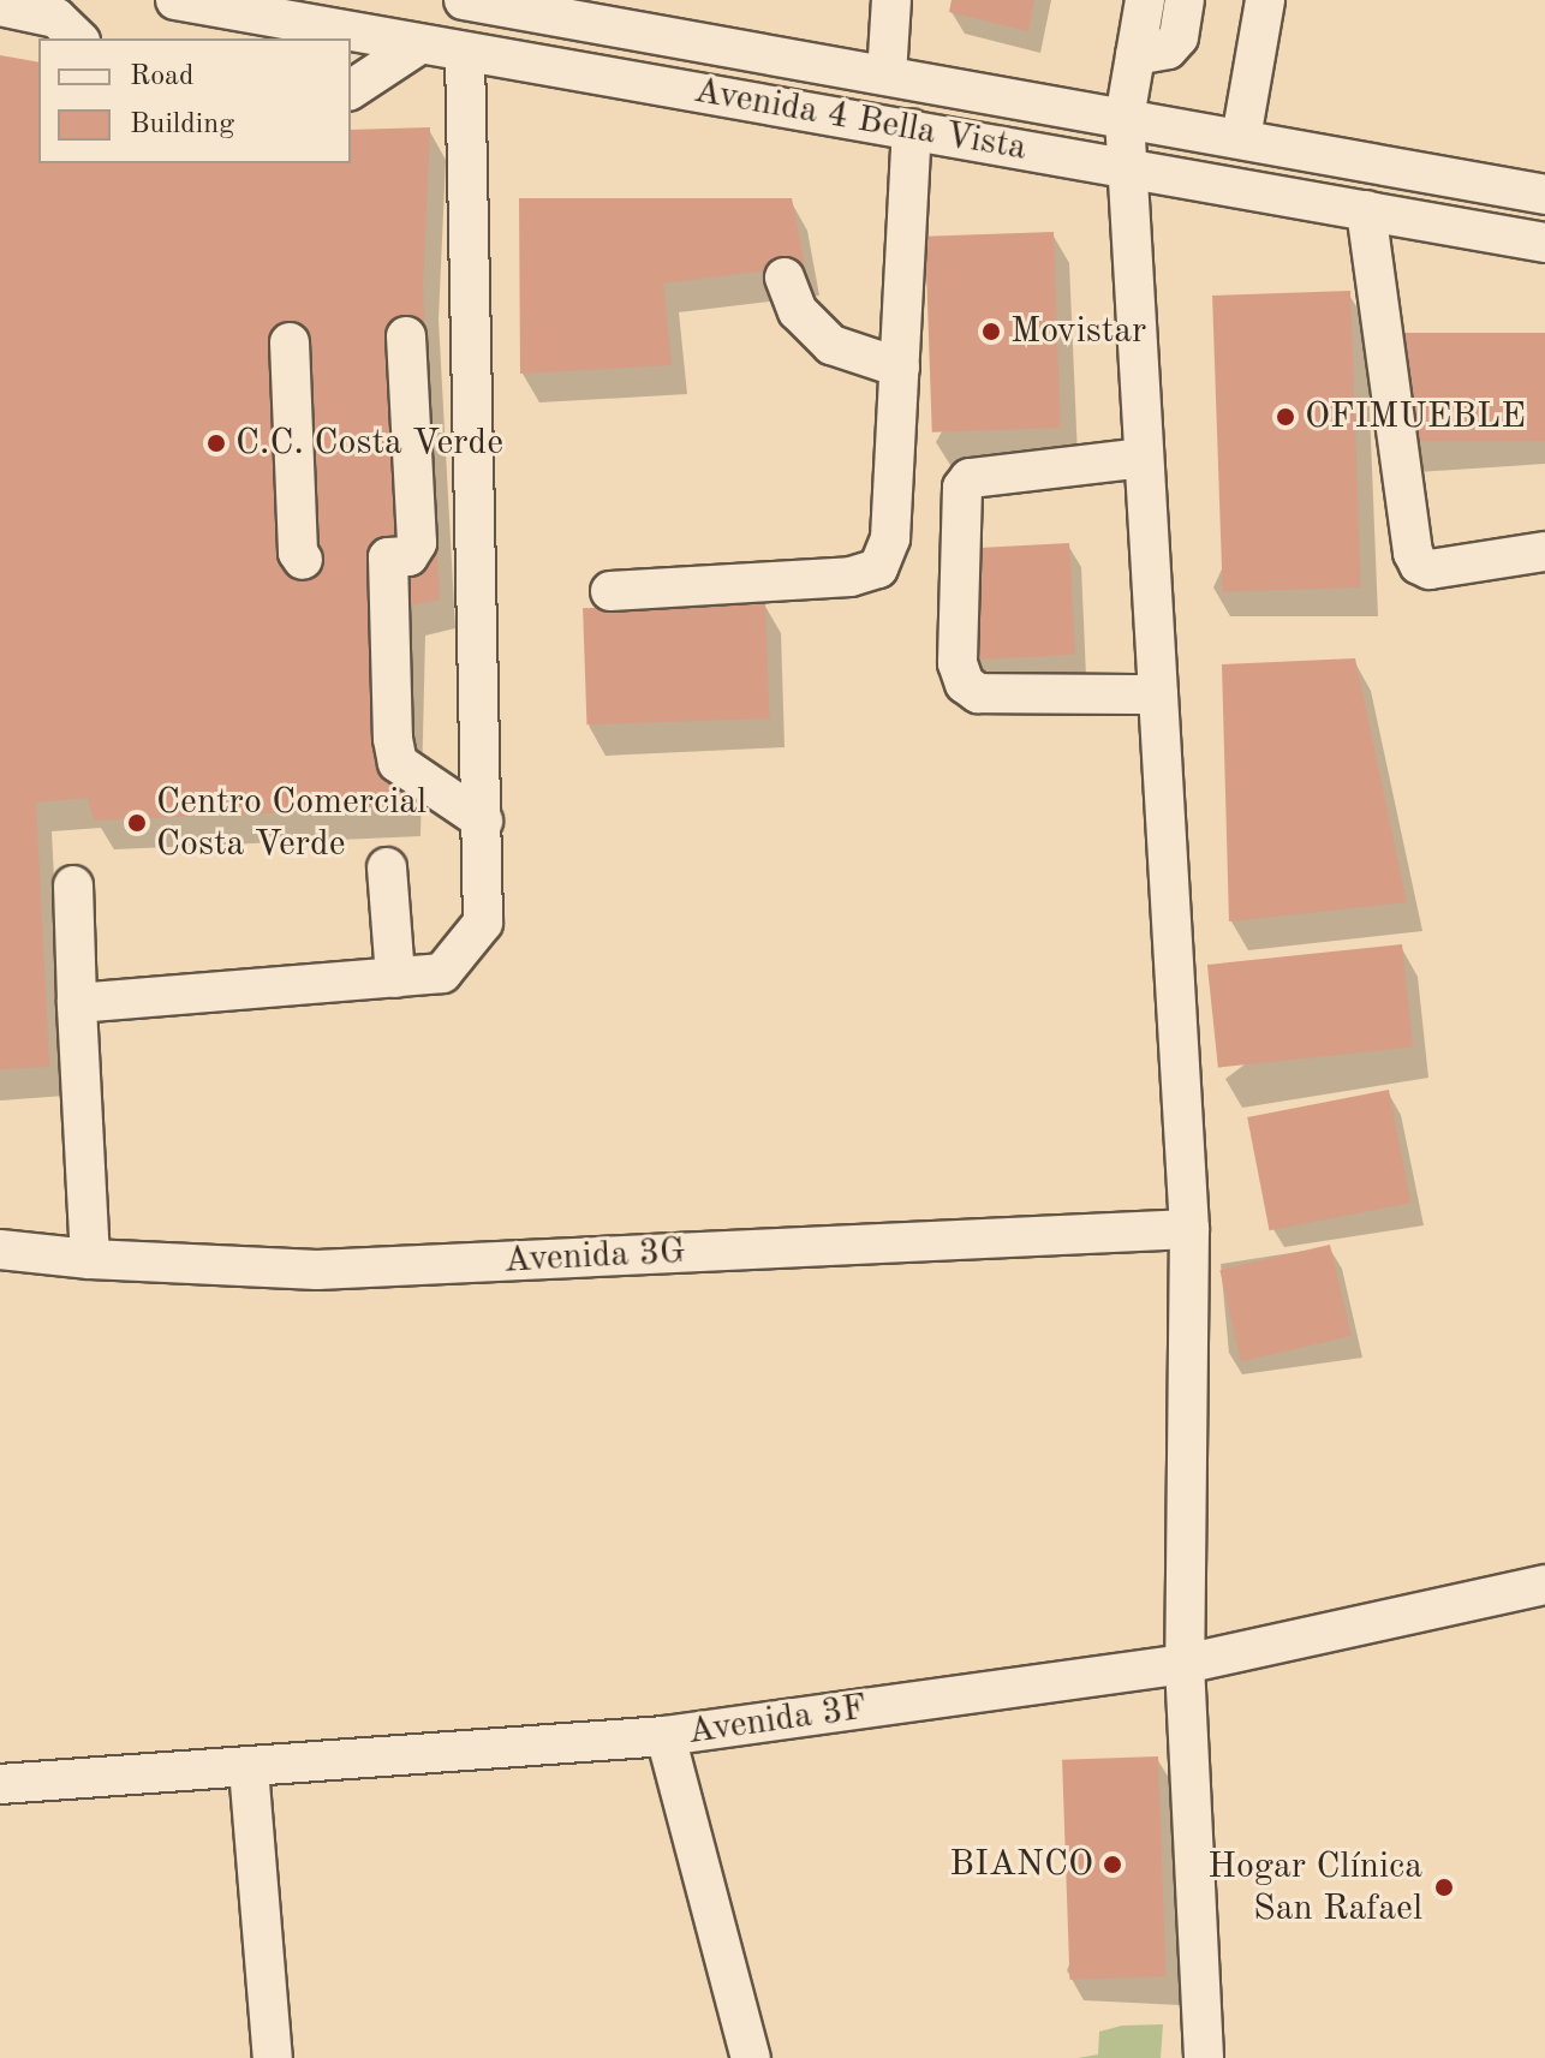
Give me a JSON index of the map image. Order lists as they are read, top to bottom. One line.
{"streets":{"street":["Avenida 4 Bella Vista","Avenida 3G","Avenida 3F"]},"places":["Movistar","OFIMUEBLE","C.C. Costa Verde","Centro Comercial Costa Verde","BIANCO","Hogar Clínica San Rafael"],"legend":["Road","Building"]}
